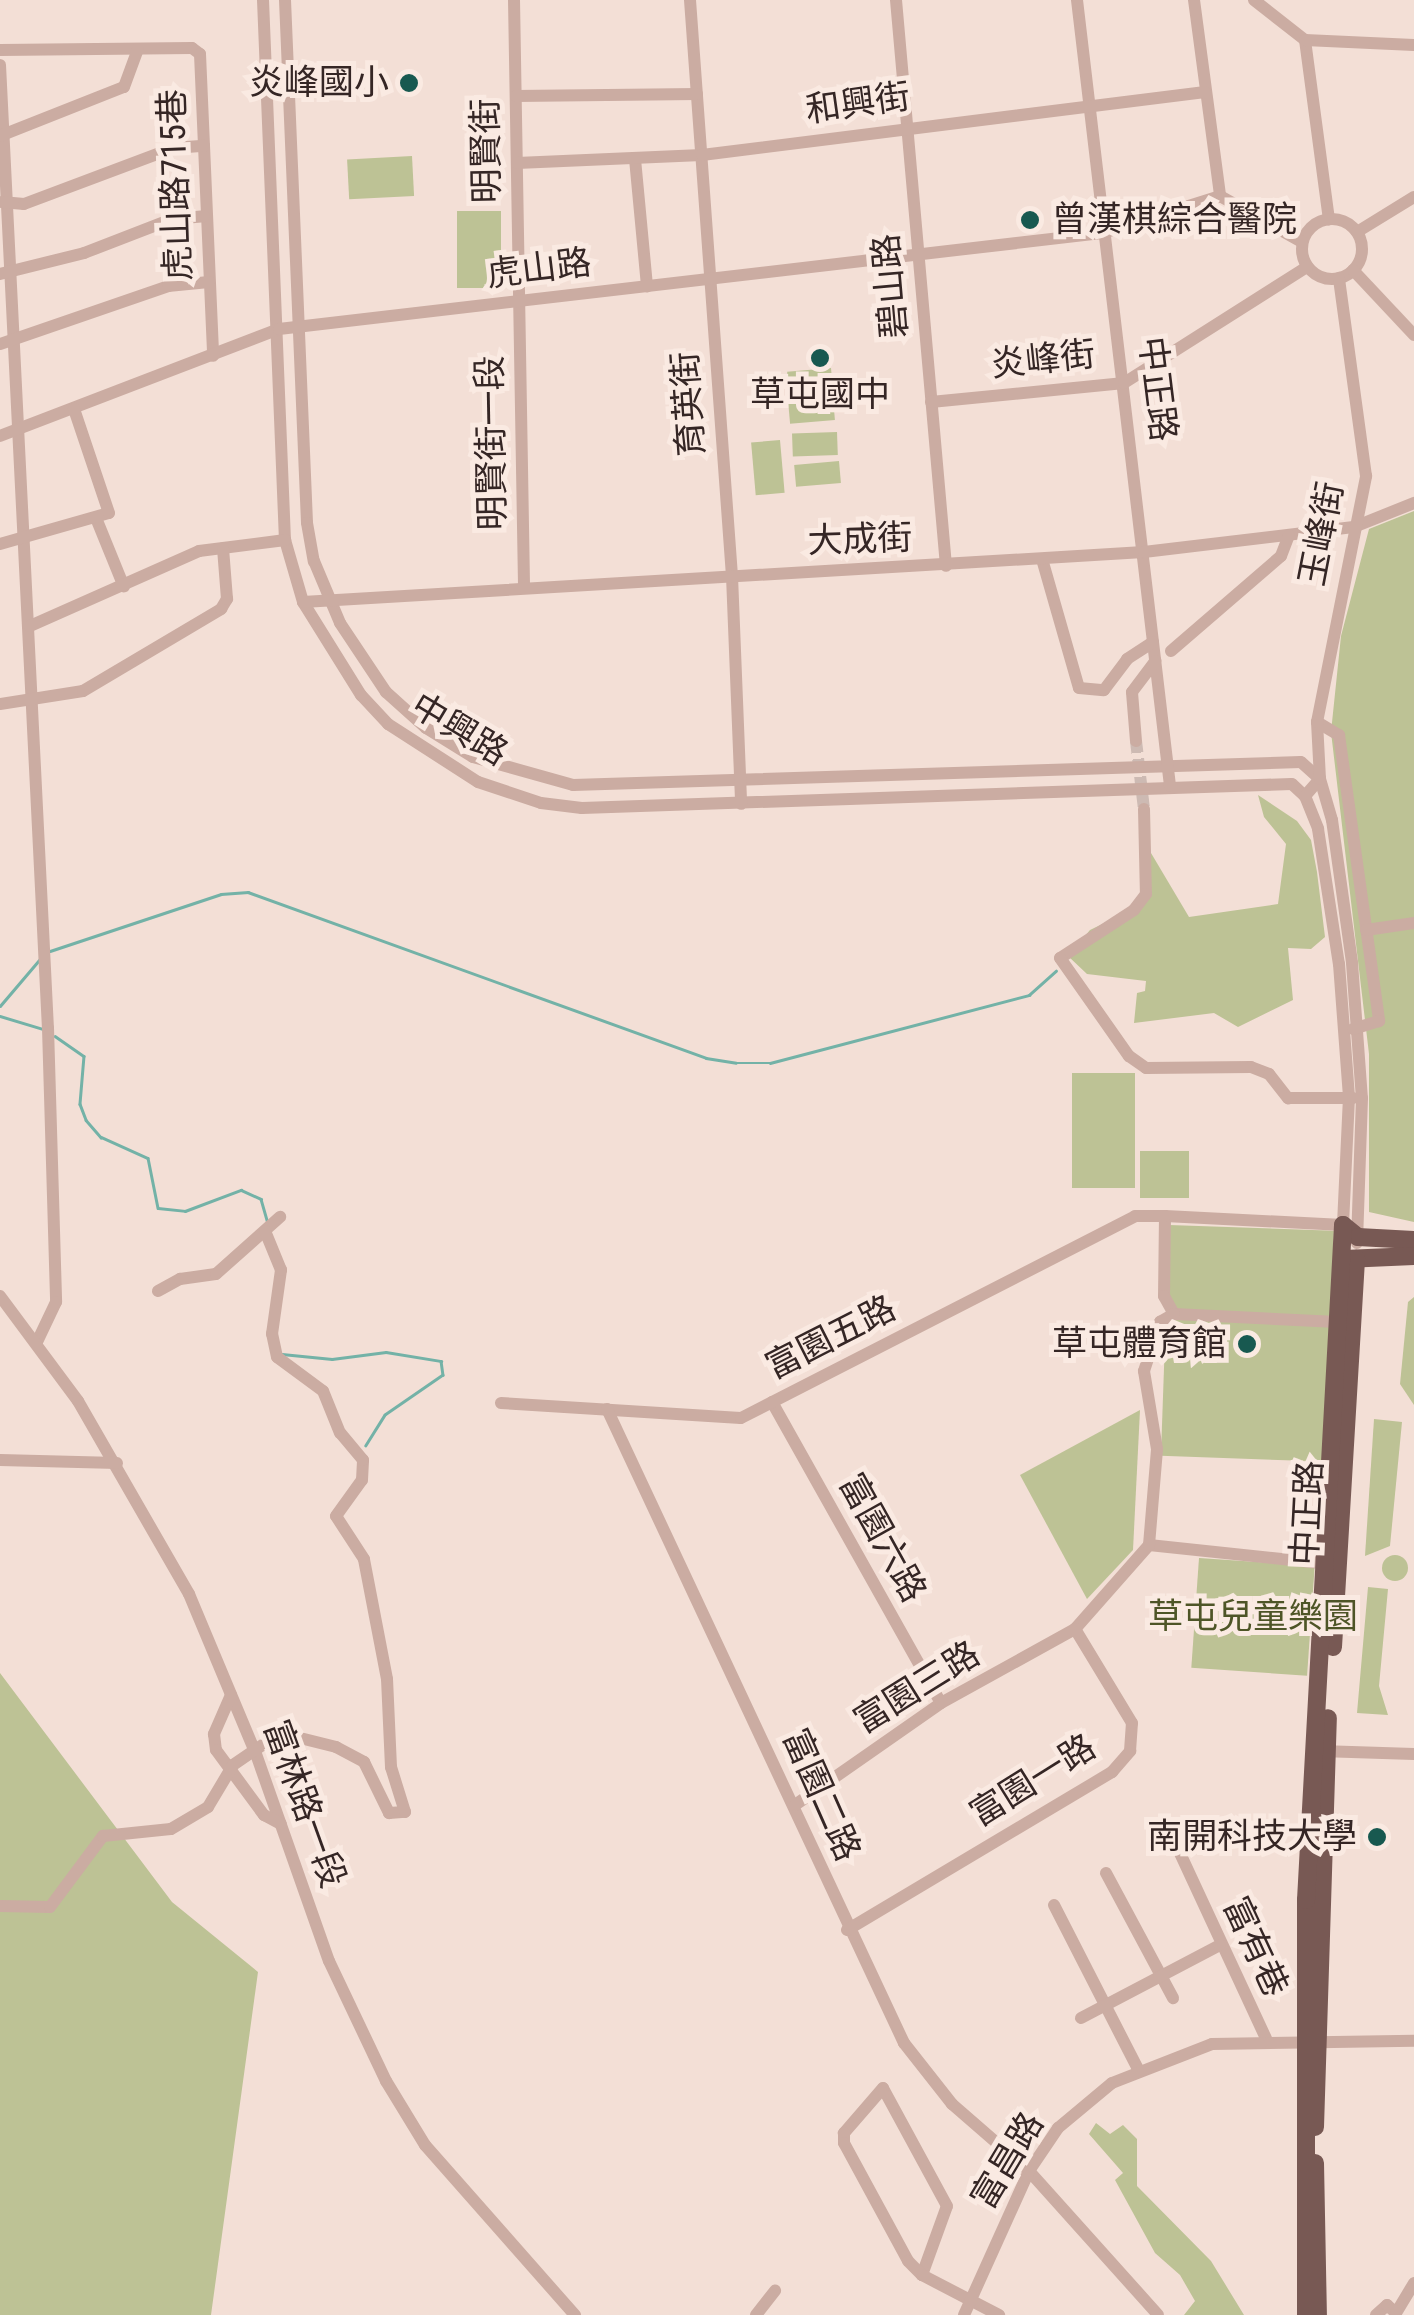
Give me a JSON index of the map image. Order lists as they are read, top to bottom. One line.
{"streets":{"main road":["中正路"],"street":["和興街","明賢街","虎山路715巷","虎山路","碧山路","炎峰街","育英街","明賢街一段","玉峰街","大成街","中興路","富園五路","富園六路","富園三路","富園一路","富園二路","富林路一段","富有巷","富昌路"]},"crossings":[["和興街","明賢街"],["和興街","碧山路"],["和興街","中正路"],["和興街","育英街"],["明賢街","虎山路"],["明賢街","明賢街一段"],["虎山路715巷","虎山路"],["虎山路","碧山路"],["虎山路","中正路"],["虎山路","育英街"],["虎山路","明賢街一段"],["虎山路","中興路"],["碧山路","炎峰街"],["碧山路","大成街"],["炎峰街","中正路"],["炎峰街","玉峰街"],["中正路","玉峰街"],["中正路","大成街"],["中正路","中興路"],["中正路","富園五路"],["中正路","富昌路"],["育英街","大成街"],["育英街","中興路"],["明賢街一段","大成街"],["玉峰街","大成街"],["玉峰街","中興路"],["大成街","中興路"],["富園五路","富園六路"],["富園五路","富園二路"],["富園六路","富園三路"],["富園三路","富園一路"],["富園三路","富園二路"],["富園一路","富園二路"],["富園二路","富昌路"],["富有巷","富昌路"]],"parks":["草屯兒童樂園"],"places":["炎峰國小","曾漢棋綜合醫院","草屯國中","草屯體育館","南開科技大學"]}
